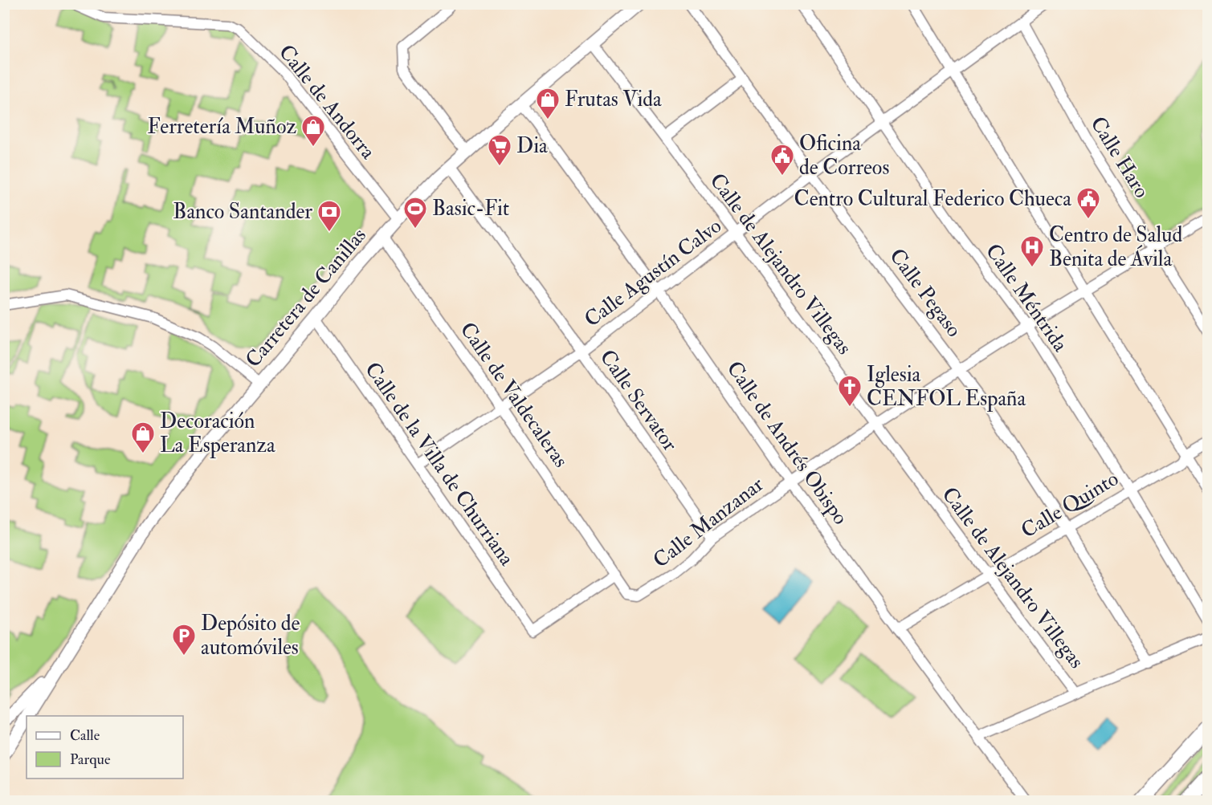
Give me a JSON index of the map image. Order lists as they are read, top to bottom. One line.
{"streets":{"street":["Calle de Andorra","Calle Haro","Calle de Alejandro Villegas","Calle Agustín Calvo","Calle Pegaso","Carretera de Canillas","Calle Méntrida","Calle de Valdecaleras","Calle Servator","Calle de Andrés Obispo","Calle de la Villa de Churriana","Calle Quinto","Calle Manzanar"]},"crossings":[["Calle de Andorra","Carretera de Canillas"],["Calle Haro","Calle Agustín Calvo"],["Calle Haro","Calle Manzanar"],["Calle de Alejandro Villegas","Calle Agustín Calvo"],["Calle de Alejandro Villegas","Carretera de Canillas"],["Calle de Alejandro Villegas","Calle Quinto"],["Calle de Alejandro Villegas","Calle Manzanar"],["Calle Agustín Calvo","Calle Pegaso"],["Calle Agustín Calvo","Calle Méntrida"],["Calle Agustín Calvo","Calle de Valdecaleras"],["Calle Agustín Calvo","Calle Servator"],["Calle Agustín Calvo","Calle de Andrés Obispo"],["Calle Agustín Calvo","Calle de la Villa de Churriana"],["Calle Pegaso","Calle Quinto"],["Calle Pegaso","Calle Manzanar"],["Carretera de Canillas","Calle de Valdecaleras"],["Carretera de Canillas","Calle Servator"],["Carretera de Canillas","Calle de Andrés Obispo"],["Carretera de Canillas","Calle de la Villa de Churriana"],["Calle Méntrida","Calle Quinto"],["Calle Méntrida","Calle Manzanar"],["Calle de Valdecaleras","Calle de la Villa de Churriana"],["Calle de Valdecaleras","Calle Manzanar"],["Calle Servator","Calle Manzanar"],["Calle de Andrés Obispo","Calle Quinto"],["Calle de Andrés Obispo","Calle Manzanar"],["Calle de la Villa de Churriana","Calle Manzanar"]],"places":{"shop":["Frutas Vida","Ferretería Muñoz","Decoración La Esperanza"],"supermarket":["Dia"],"public building":["Oficina de Correos","Centro Cultural Federico Chueca"],"sports":["Basic-Fit"],"bank":["Banco Santander"],"hospital":["Centro de Salud Benita de Ávila"],"church":["Iglesia CENFOL España"],"parking":["Depósito de automóviles"]},"legend":["Calle","Parque"]}
